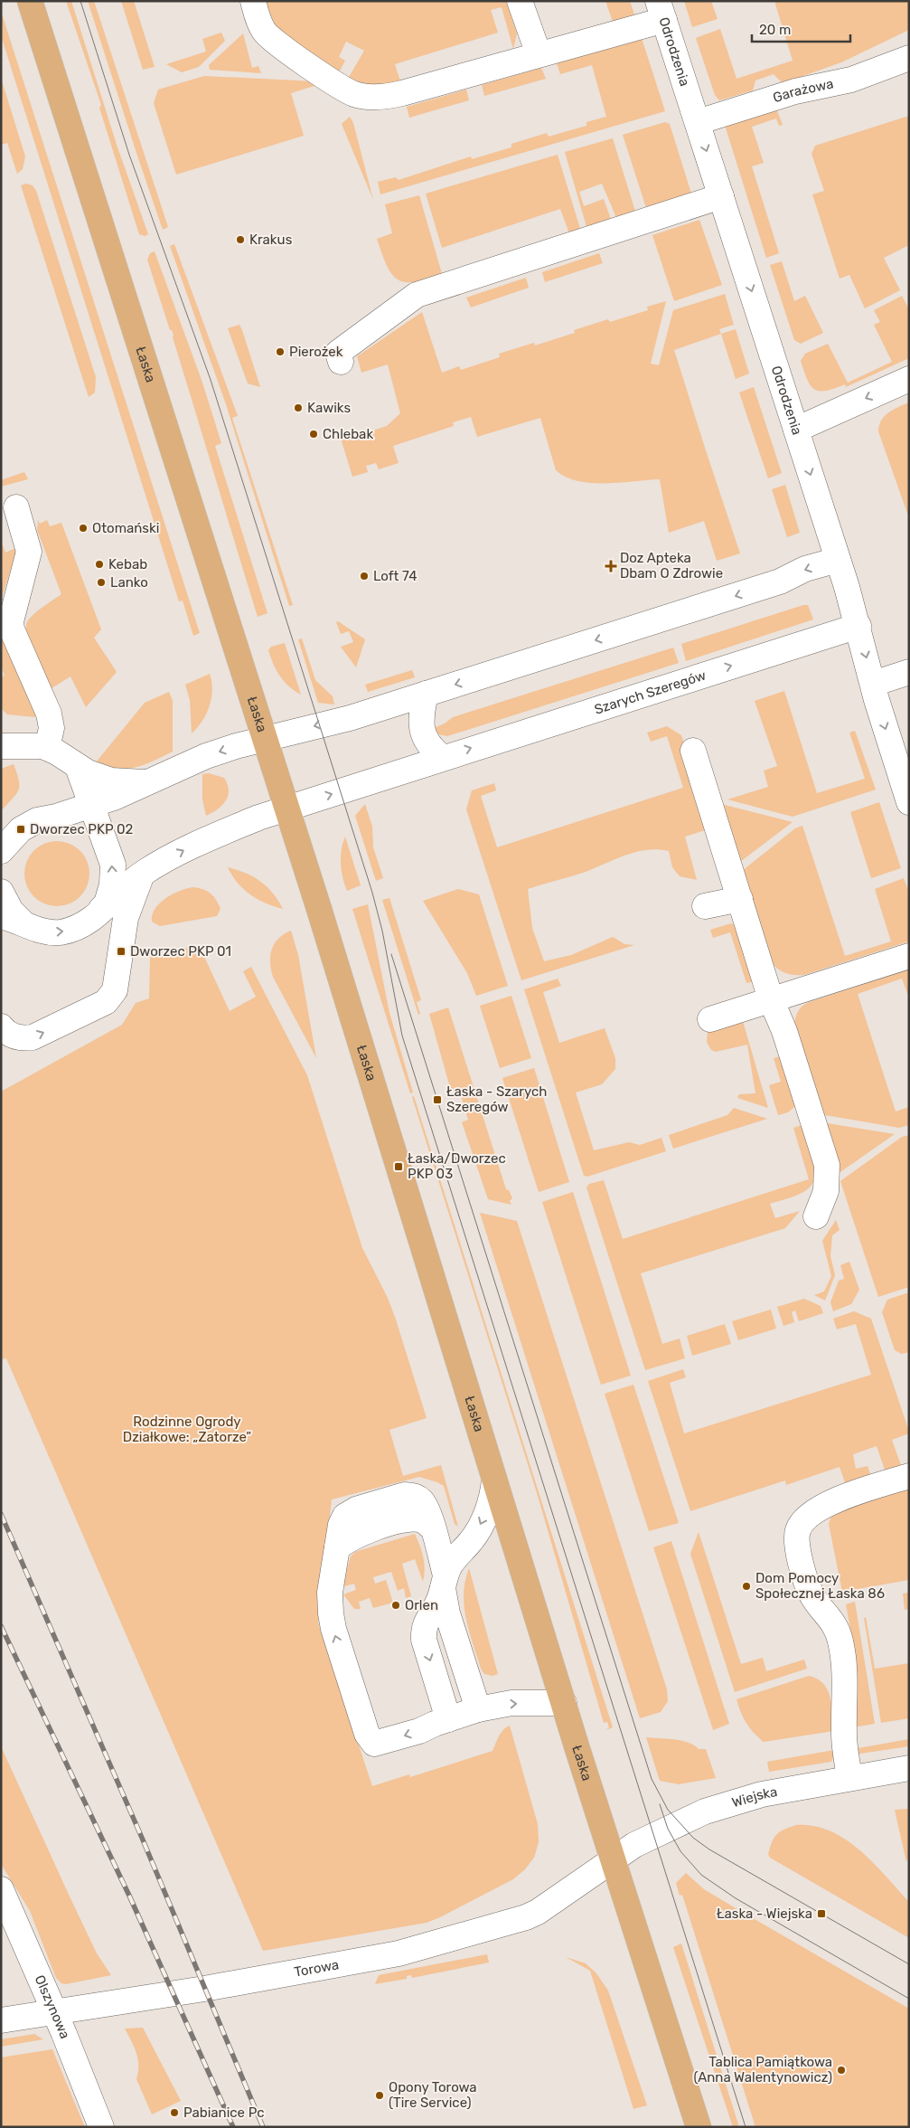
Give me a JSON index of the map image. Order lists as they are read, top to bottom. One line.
{"streets":{"main road":["Łaska"],"street":["Odrodzenia","Garażowa","Szarych Szeregów","Wiejska","Torowa","Olszynowa"]},"crossings":[["Odrodzenia","Garażowa"],["Odrodzenia","Szarych Szeregów"],["Łaska","Szarych Szeregów"],["Łaska","Wiejska"],["Łaska","Torowa"],["Wiejska","Torowa"],["Torowa","Olszynowa"]],"one_way":["Odrodzenia"],"parks":["Rodzinne Ogrody Działkowe: „Zatorze”"],"places":{"other":["Krakus","Pierożek","Kawiks","Chlebak","Otomański","Kebab","Loft 74","Lanko","Dom Pomocy Społecznej Łaska 86","Orlen","Tablica Pamiątkowa (Anna Walentynowicz)","Opony Torowa (Tire Service)","Pabianice Pc"],"health":["Doz Apteka Dbam O Zdrowie"],"transit":["Dworzec PKP 02","Dworzec PKP 01","Łaska - Szarych Szeregów","Łaska/Dworzec PKP 03","Łaska - Wiejska"]},"scale_bar":"20 m"}
